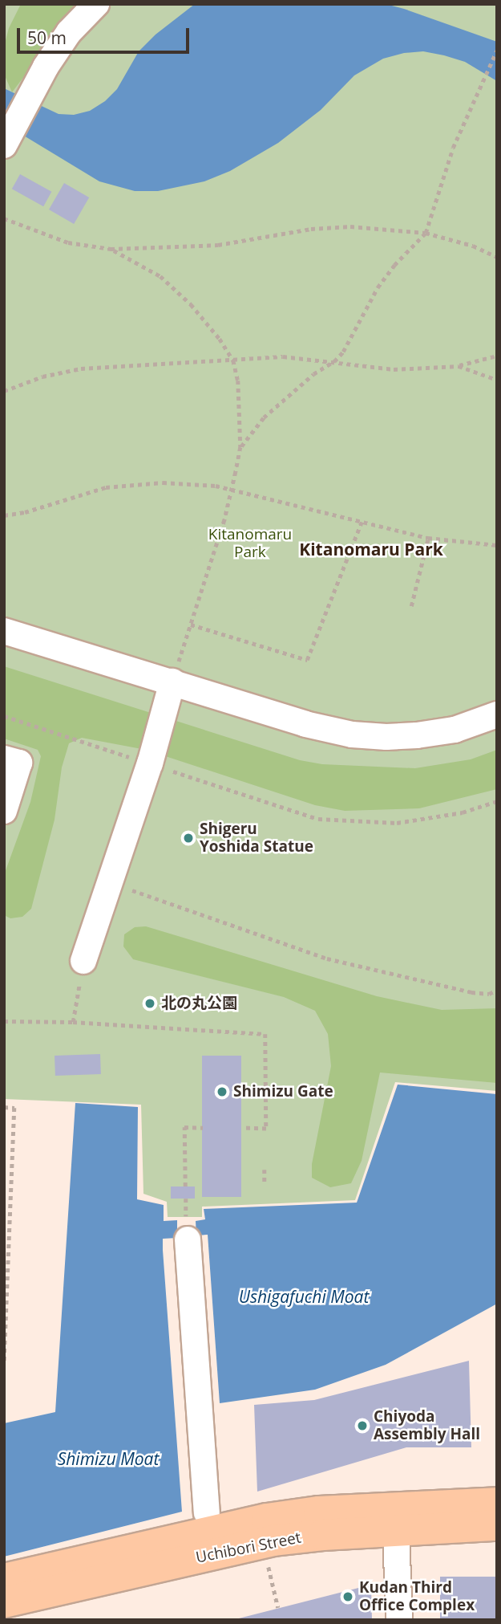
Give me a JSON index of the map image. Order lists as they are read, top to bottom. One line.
{"streets":{"main road":["Uchibori Street"]},"districts":["Kitanomaru Park"],"water":["Ushigafuchi Moat","Shimizu Moat"],"parks":["Kitanomaru Park"],"places":["Shigeru Yoshida Statue","北の丸公園","Shimizu Gate","Chiyoda Assembly Hall","Kudan Third Office Complex"],"scale_bar":"50 m"}
